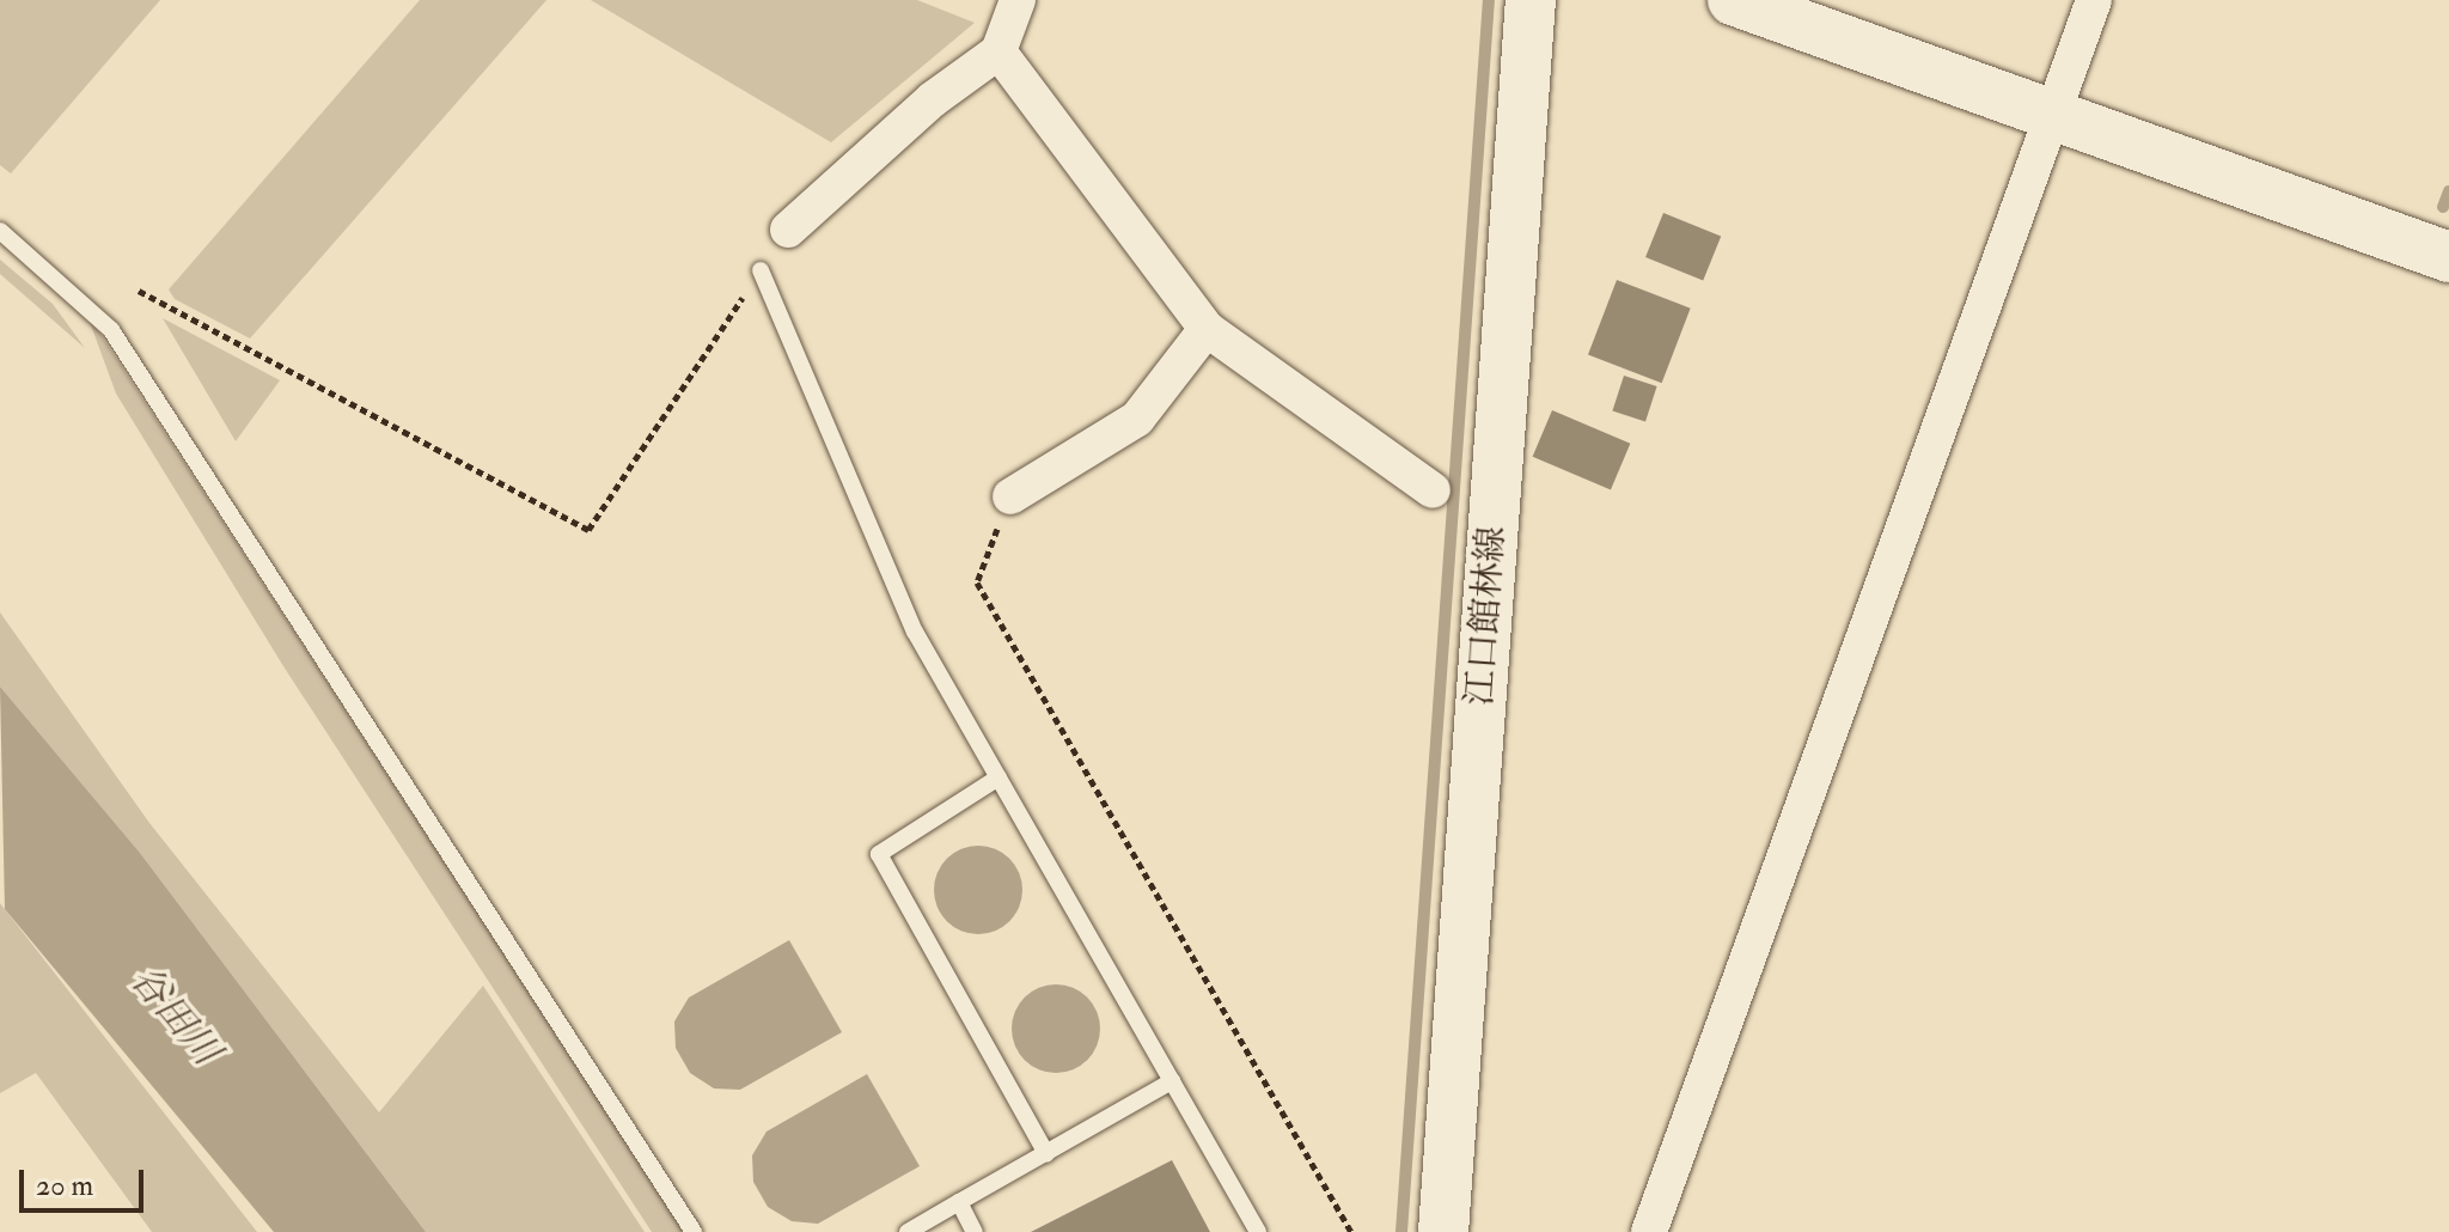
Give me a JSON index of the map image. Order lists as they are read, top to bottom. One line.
{"streets":{"main road":["江口館林線"]},"water":["谷田川"],"scale_bar":"20 m"}
